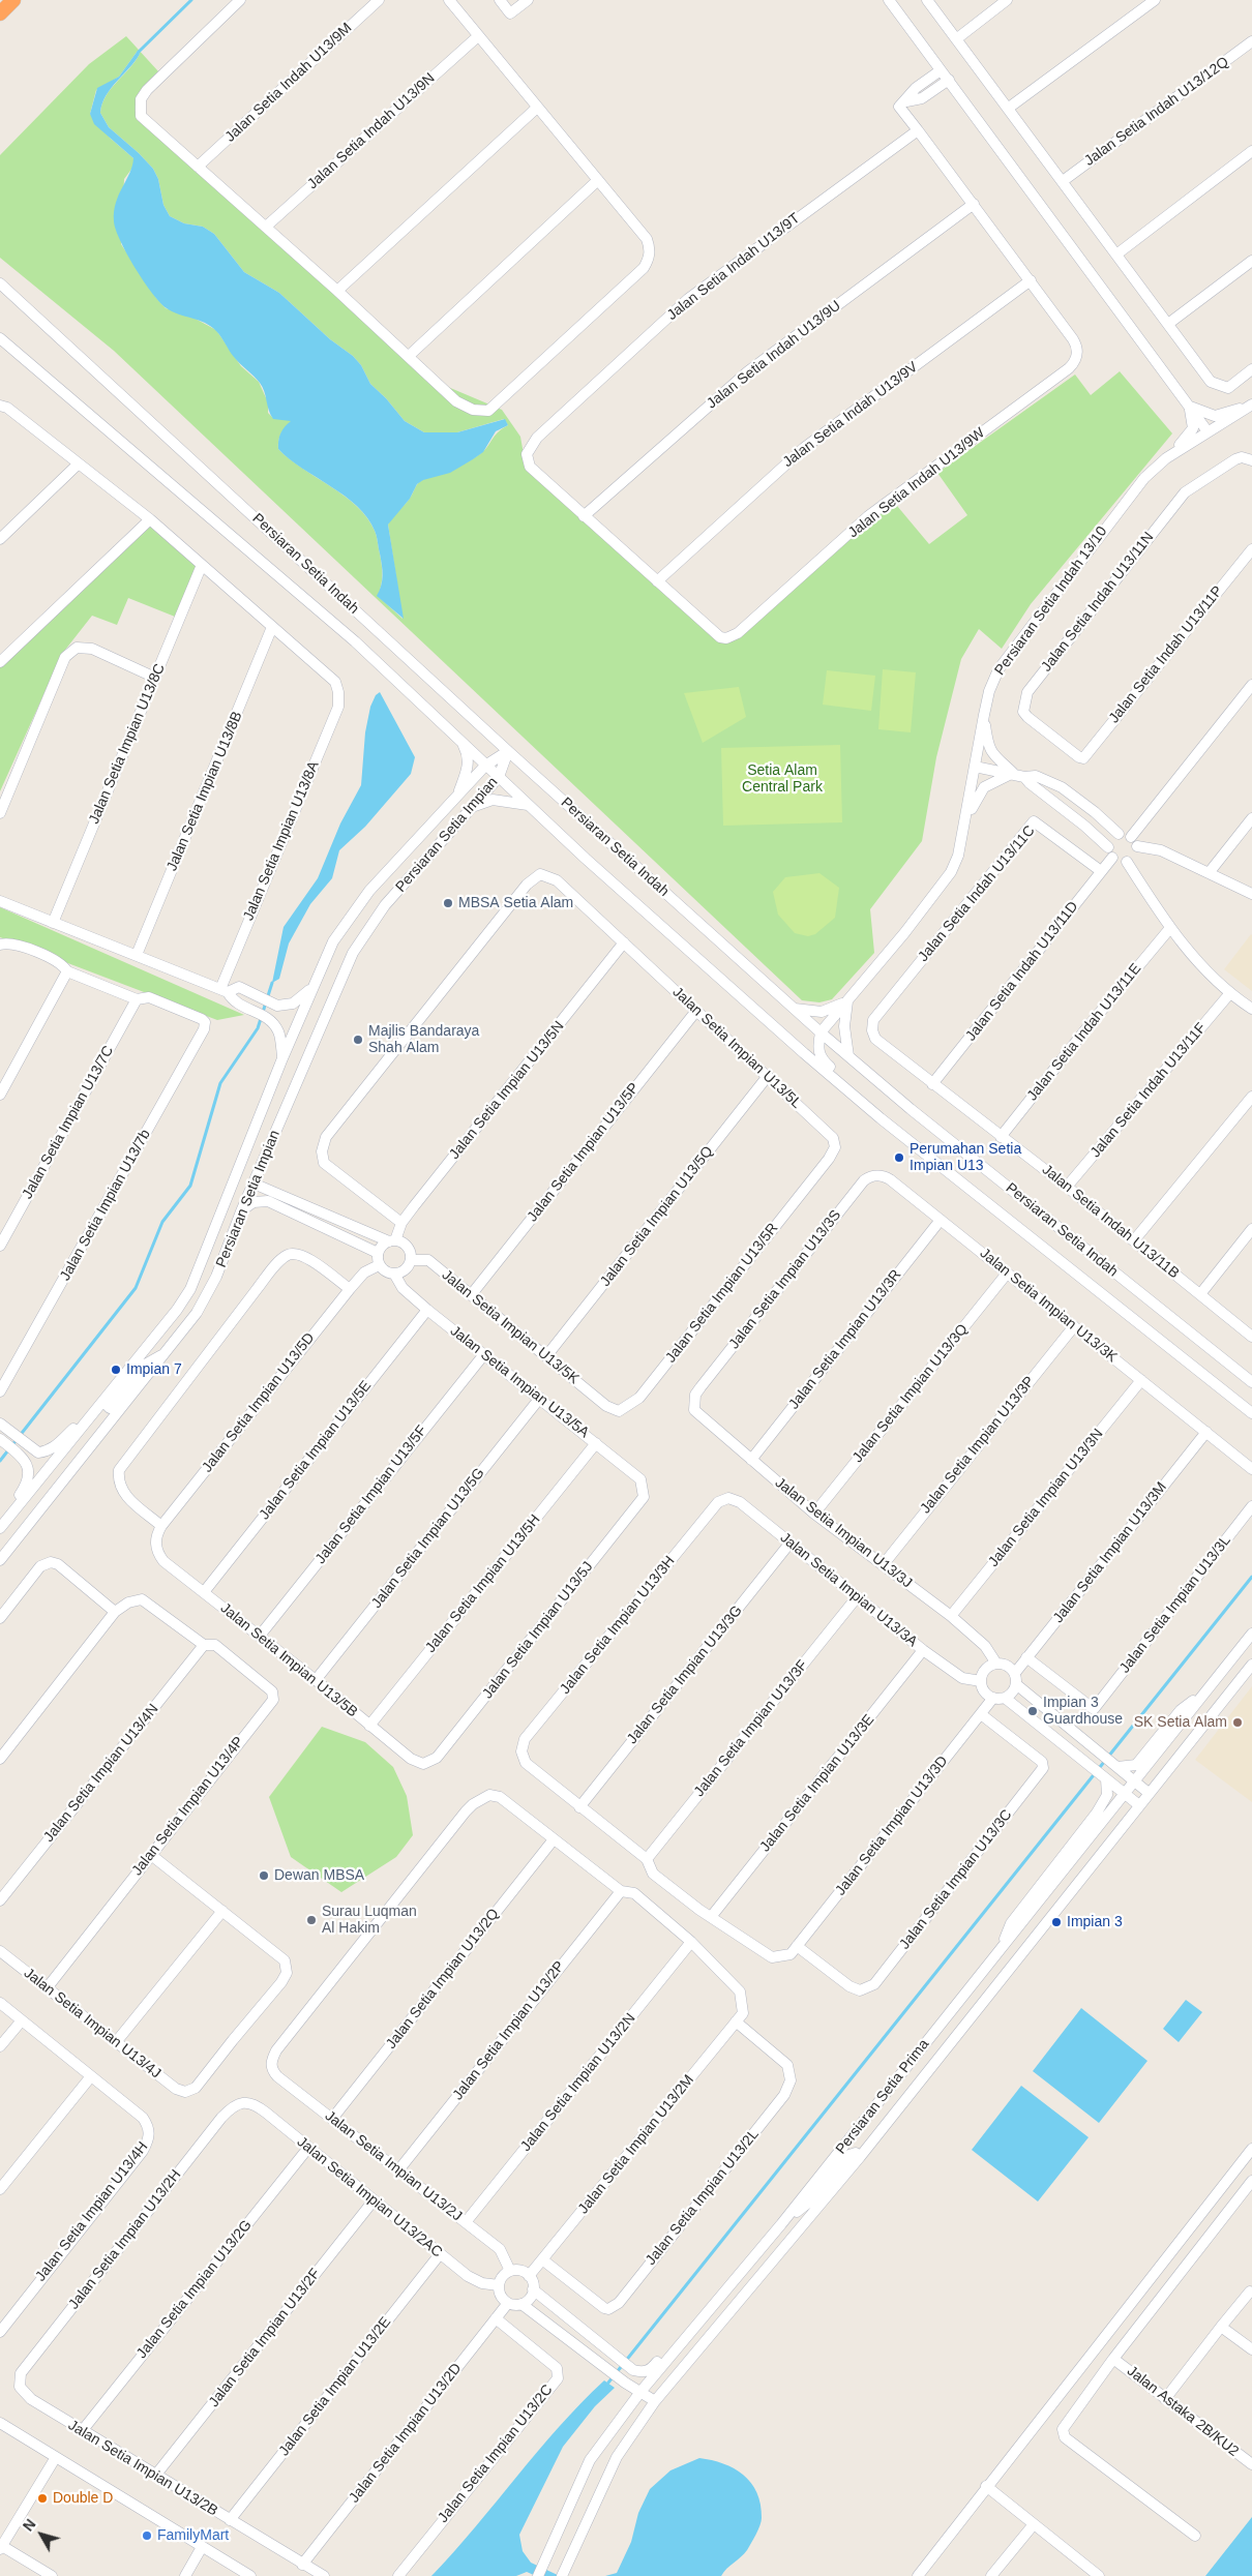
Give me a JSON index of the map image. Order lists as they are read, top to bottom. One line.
{"streets":{"street":["Jalan Setia Indah U13/9M","Jalan Setia Indah U13/12Q","Jalan Setia Indah U13/9N","Jalan Setia Indah U13/9T","Jalan Setia Indah U13/9U","Jalan Setia Indah U13/9V","Jalan Setia Indah U13/9W","Persiaran Setia Indah","Persiaran Setia Indah 13/10","Jalan Setia Indah U13/11N","Jalan Setia Indah U13/11P","Jalan Setia Impian U13/8C","Jalan Setia Impian U13/8B","Persiaran Setia Impian","Jalan Setia Impian U13/8A","Jalan Setia Indah U13/11C","Jalan Setia Indah U13/11D","Jalan Setia Indah U13/11E","Jalan Setia Impian U13/5L","Jalan Setia Impian U13/5N","Jalan Setia Indah U13/11F","Jalan Setia Impian U13/7C","Jalan Setia Impian U13/5P","Jalan Setia Impian U13/7b","Jalan Setia Impian U13/5Q","Jalan Setia Indah U13/11B","Jalan Setia Impian U13/3S","Jalan Setia Impian U13/5R","Jalan Setia Impian U13/3K","Jalan Setia Impian U13/5K","Jalan Setia Impian U13/3R","Jalan Setia Impian U13/5A","Jalan Setia Impian U13/3Q","Jalan Setia Impian U13/5D","Jalan Setia Impian U13/3P","Jalan Setia Impian U13/5E","Jalan Setia Impian U13/5F","Jalan Setia Impian U13/3N","Jalan Setia Impian U13/3J","Jalan Setia Impian U13/5G","Jalan Setia Impian U13/3M","Jalan Setia Impian U13/5H","Jalan Setia Impian U13/3A","Jalan Setia Impian U13/3L","Jalan Setia Impian U13/3H","Jalan Setia Impian U13/5J","Jalan Setia Impian U13/5B","Jalan Setia Impian U13/3G","Jalan Setia Impian U13/3F","Jalan Setia Impian U13/4N","Jalan Setia Impian U13/3E","Jalan Setia Impian U13/4P","Jalan Setia Impian U13/3D","Jalan Setia Impian U13/3C","Jalan Setia Impian U13/2Q","Jalan Setia Impian U13/4J","Jalan Setia Impian U13/2P","Jalan Setia Impian U13/2N","Persiaran Setia Prima","Jalan Setia Impian U13/2M","Jalan Setia Impian U13/2J","Jalan Setia Impian U13/2AC","Jalan Setia Impian U13/2L","Jalan Setia Impian U13/4H","Jalan Setia Impian U13/2H","Jalan Setia Impian U13/2G","Jalan Setia Impian U13/2F","Jalan Setia Impian U13/2E","Jalan Astaka 2B/KU2","Jalan Setia Impian U13/2D","Jalan Setia Impian U13/2C","Jalan Setia Impian U13/2B"]},"crossings":[["Jalan Setia Indah U13/9T","Jalan Setia Indah U13/9U"],["Jalan Setia Indah U13/9V","Jalan Setia Indah U13/9W"],["Persiaran Setia Indah","Persiaran Setia Indah 13/10"],["Persiaran Setia Indah","Persiaran Setia Impian"],["Jalan Setia Indah U13/11N","Jalan Setia Indah U13/11P"],["Jalan Setia Impian U13/8B","Jalan Setia Impian U13/8A"],["Jalan Setia Indah U13/11C","Jalan Setia Indah U13/11D"],["Jalan Setia Indah U13/11C","Jalan Setia Indah U13/11B"],["Jalan Setia Indah U13/11D","Jalan Setia Indah U13/11B"],["Jalan Setia Indah U13/11E","Jalan Setia Indah U13/11B"],["Jalan Setia Impian U13/5L","Jalan Setia Impian U13/5N"],["Jalan Setia Impian U13/5L","Jalan Setia Impian U13/5P"],["Jalan Setia Impian U13/5L","Jalan Setia Impian U13/5Q"],["Jalan Setia Impian U13/5L","Jalan Setia Impian U13/5R"],["Jalan Setia Impian U13/5N","Jalan Setia Impian U13/5K"],["Jalan Setia Impian U13/5N","Jalan Setia Impian U13/5A"],["Jalan Setia Impian U13/5N","Jalan Setia Impian U13/5D"],["Jalan Setia Indah U13/11F","Jalan Setia Indah U13/11B"],["Jalan Setia Impian U13/7C","Jalan Setia Impian U13/7b"],["Jalan Setia Impian U13/5P","Jalan Setia Impian U13/5K"],["Jalan Setia Impian U13/5Q","Jalan Setia Impian U13/5K"],["Jalan Setia Impian U13/3S","Jalan Setia Impian U13/3K"],["Jalan Setia Impian U13/3S","Jalan Setia Impian U13/3J"],["Jalan Setia Impian U13/5R","Jalan Setia Impian U13/5K"],["Jalan Setia Impian U13/3K","Jalan Setia Impian U13/3R"],["Jalan Setia Impian U13/3K","Jalan Setia Impian U13/3Q"],["Jalan Setia Impian U13/3K","Jalan Setia Impian U13/3P"],["Jalan Setia Impian U13/3K","Jalan Setia Impian U13/3N"],["Jalan Setia Impian U13/3K","Jalan Setia Impian U13/3M"],["Jalan Setia Impian U13/5K","Jalan Setia Impian U13/5A"],["Jalan Setia Impian U13/5K","Jalan Setia Impian U13/5D"],["Jalan Setia Impian U13/3R","Jalan Setia Impian U13/3J"],["Jalan Setia Impian U13/5A","Jalan Setia Impian U13/5D"],["Jalan Setia Impian U13/5A","Jalan Setia Impian U13/5E"],["Jalan Setia Impian U13/5A","Jalan Setia Impian U13/5F"],["Jalan Setia Impian U13/5A","Jalan Setia Impian U13/5G"],["Jalan Setia Impian U13/5A","Jalan Setia Impian U13/5H"],["Jalan Setia Impian U13/5A","Jalan Setia Impian U13/5J"],["Jalan Setia Impian U13/3Q","Jalan Setia Impian U13/3J"],["Jalan Setia Impian U13/5D","Jalan Setia Impian U13/5B"],["Jalan Setia Impian U13/3P","Jalan Setia Impian U13/3J"],["Jalan Setia Impian U13/5E","Jalan Setia Impian U13/5B"],["Jalan Setia Impian U13/5F","Jalan Setia Impian U13/5B"],["Jalan Setia Impian U13/3N","Jalan Setia Impian U13/3J"],["Jalan Setia Impian U13/3J","Jalan Setia Impian U13/3M"],["Jalan Setia Impian U13/3J","Jalan Setia Impian U13/3A"],["Jalan Setia Impian U13/3J","Jalan Setia Impian U13/3D"],["Jalan Setia Impian U13/5G","Jalan Setia Impian U13/5B"],["Jalan Setia Impian U13/3M","Jalan Setia Impian U13/3A"],["Jalan Setia Impian U13/3M","Jalan Setia Impian U13/3L"],["Jalan Setia Impian U13/3M","Jalan Setia Impian U13/3D"],["Jalan Setia Impian U13/5H","Jalan Setia Impian U13/5B"],["Jalan Setia Impian U13/3A","Jalan Setia Impian U13/3H"],["Jalan Setia Impian U13/3A","Jalan Setia Impian U13/3G"],["Jalan Setia Impian U13/3A","Jalan Setia Impian U13/3F"],["Jalan Setia Impian U13/3A","Jalan Setia Impian U13/3E"],["Jalan Setia Impian U13/3A","Jalan Setia Impian U13/3D"],["Jalan Setia Impian U13/3H","Jalan Setia Impian U13/3G"],["Jalan Setia Impian U13/5J","Jalan Setia Impian U13/5B"],["Jalan Setia Impian U13/4N","Jalan Setia Impian U13/4P"],["Jalan Setia Impian U13/4P","Jalan Setia Impian U13/4J"],["Jalan Setia Impian U13/3D","Jalan Setia Impian U13/3C"],["Jalan Setia Impian U13/2Q","Jalan Setia Impian U13/2J"],["Jalan Setia Impian U13/2P","Jalan Setia Impian U13/2J"],["Jalan Setia Impian U13/2N","Jalan Setia Impian U13/2J"],["Jalan Setia Impian U13/2M","Jalan Setia Impian U13/2J"],["Jalan Setia Impian U13/2M","Jalan Setia Impian U13/2AC"],["Jalan Setia Impian U13/2M","Jalan Setia Impian U13/2L"],["Jalan Setia Impian U13/2M","Jalan Setia Impian U13/2D"],["Jalan Setia Impian U13/2J","Jalan Setia Impian U13/2AC"],["Jalan Setia Impian U13/2J","Jalan Setia Impian U13/2D"],["Jalan Setia Impian U13/2AC","Jalan Setia Impian U13/2H"],["Jalan Setia Impian U13/2AC","Jalan Setia Impian U13/2G"],["Jalan Setia Impian U13/2AC","Jalan Setia Impian U13/2F"],["Jalan Setia Impian U13/2AC","Jalan Setia Impian U13/2E"],["Jalan Setia Impian U13/2AC","Jalan Setia Impian U13/2D"],["Jalan Setia Impian U13/2H","Jalan Setia Impian U13/2B"],["Jalan Setia Impian U13/2G","Jalan Setia Impian U13/2B"],["Jalan Setia Impian U13/2F","Jalan Setia Impian U13/2B"],["Jalan Setia Impian U13/2E","Jalan Setia Impian U13/2B"],["Jalan Setia Impian U13/2D","Jalan Setia Impian U13/2C"],["Jalan Setia Impian U13/2D","Jalan Setia Impian U13/2B"]],"parks":["Setia Alam Central Park"],"places":["MBSA Setia Alam","Majlis Bandaraya Shah Alam","Perumahan Setia Impian U13","Impian 7","Impian 3 Guardhouse","SK Setia Alam","Dewan MBSA","Surau Luqman Al Hakim","Impian 3","Double D","FamilyMart"],"north":"top left"}
